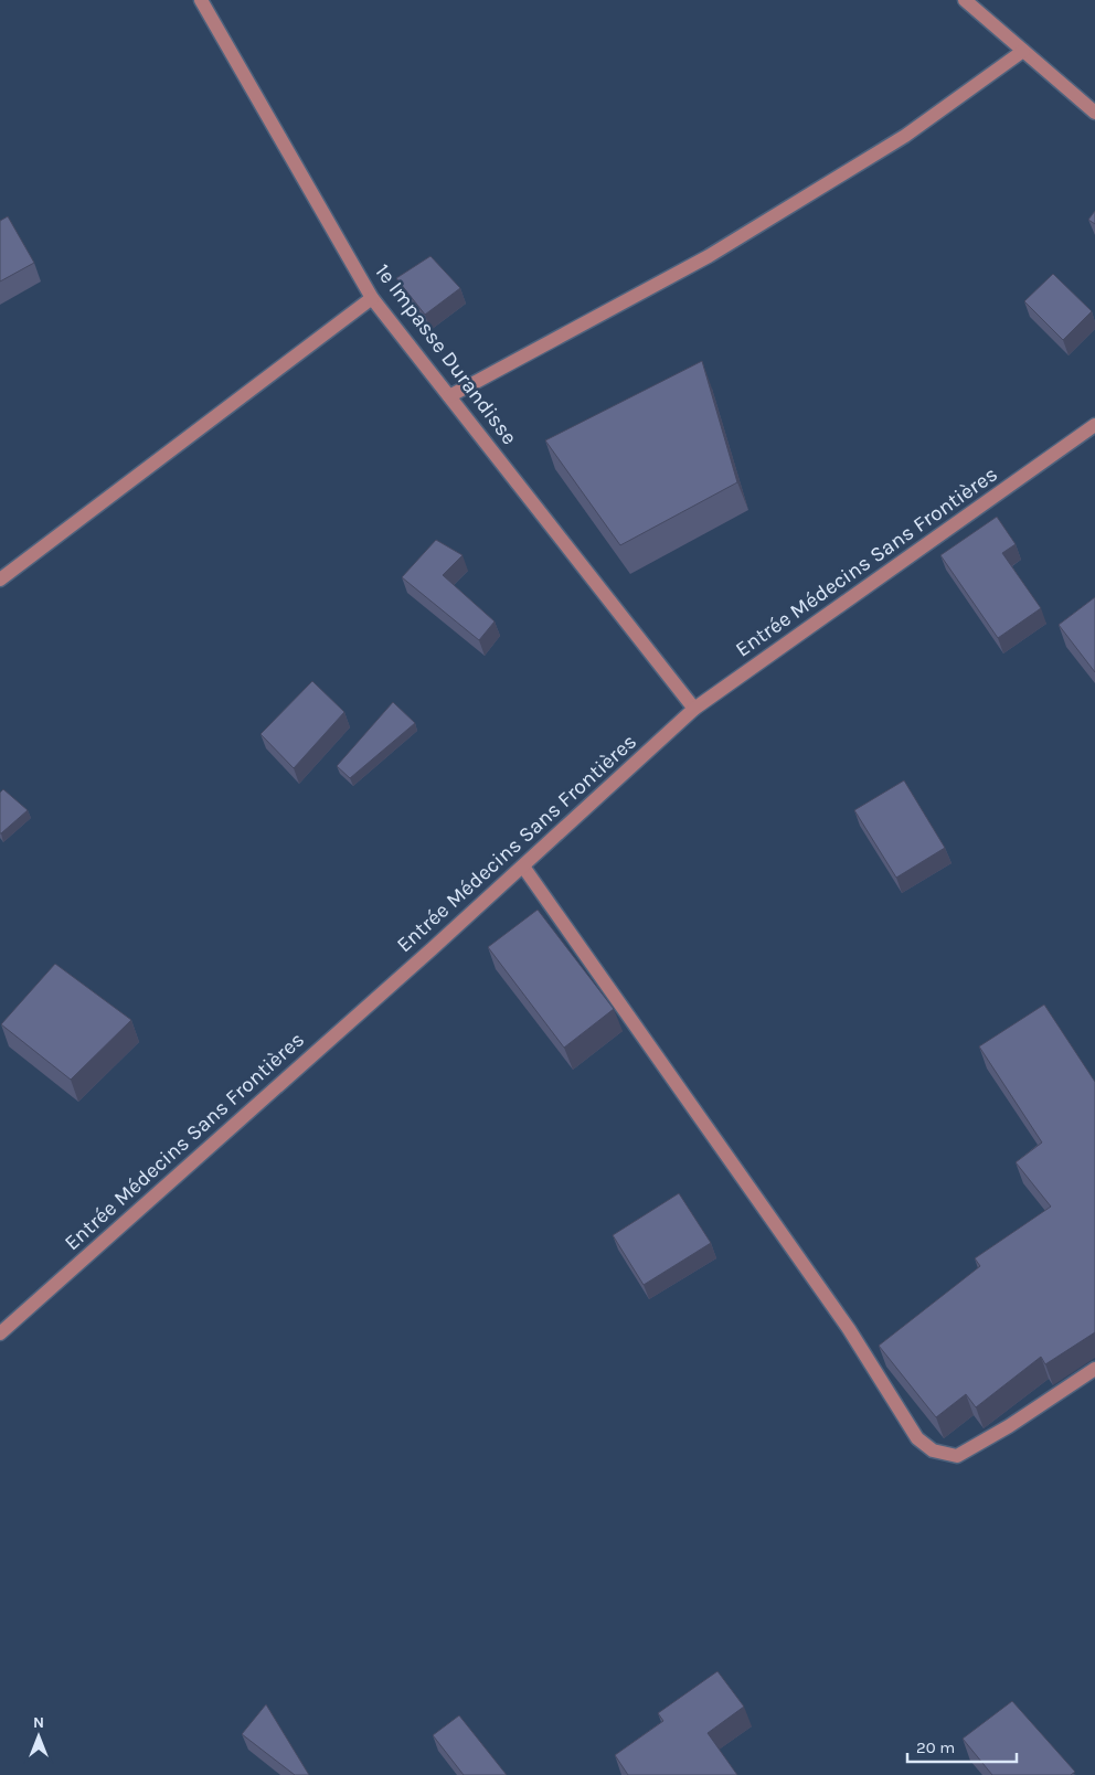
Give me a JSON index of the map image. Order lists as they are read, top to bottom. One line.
{"streets":{"street":["1e Impasse Durandisse","Entrée Médecins Sans Frontières"]},"crossings":[["1e Impasse Durandisse","Entrée Médecins Sans Frontières"]],"scale_bar":"20 m","north":"top"}
